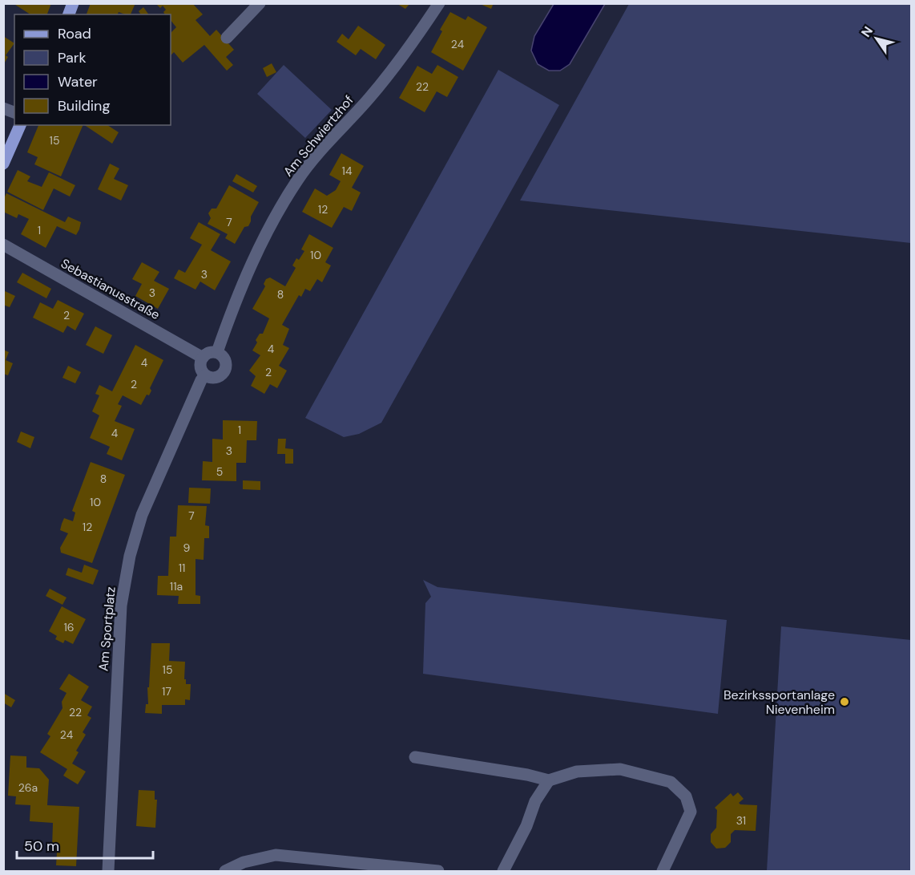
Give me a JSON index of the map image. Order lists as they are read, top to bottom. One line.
{"streets":{"street":["Am Schwiertzhof","Sebastianusstraße","Am Sportplatz"]},"crossings":[["Am Schwiertzhof","Sebastianusstraße"],["Am Schwiertzhof","Am Sportplatz"],["Sebastianusstraße","Am Sportplatz"]],"places":["Bezirkssportanlage Nievenheim"],"house_numbers":["24","22","15","14","12","7","1","10","3","3","8","2","4","4","2","2","1","4","3","5","8","10","7","12","9","11","11a","16","15","17","22","24","26a","31"],"legend":["Road","Park","Water","Building"],"scale_bar":"50 m","north":"top left"}
